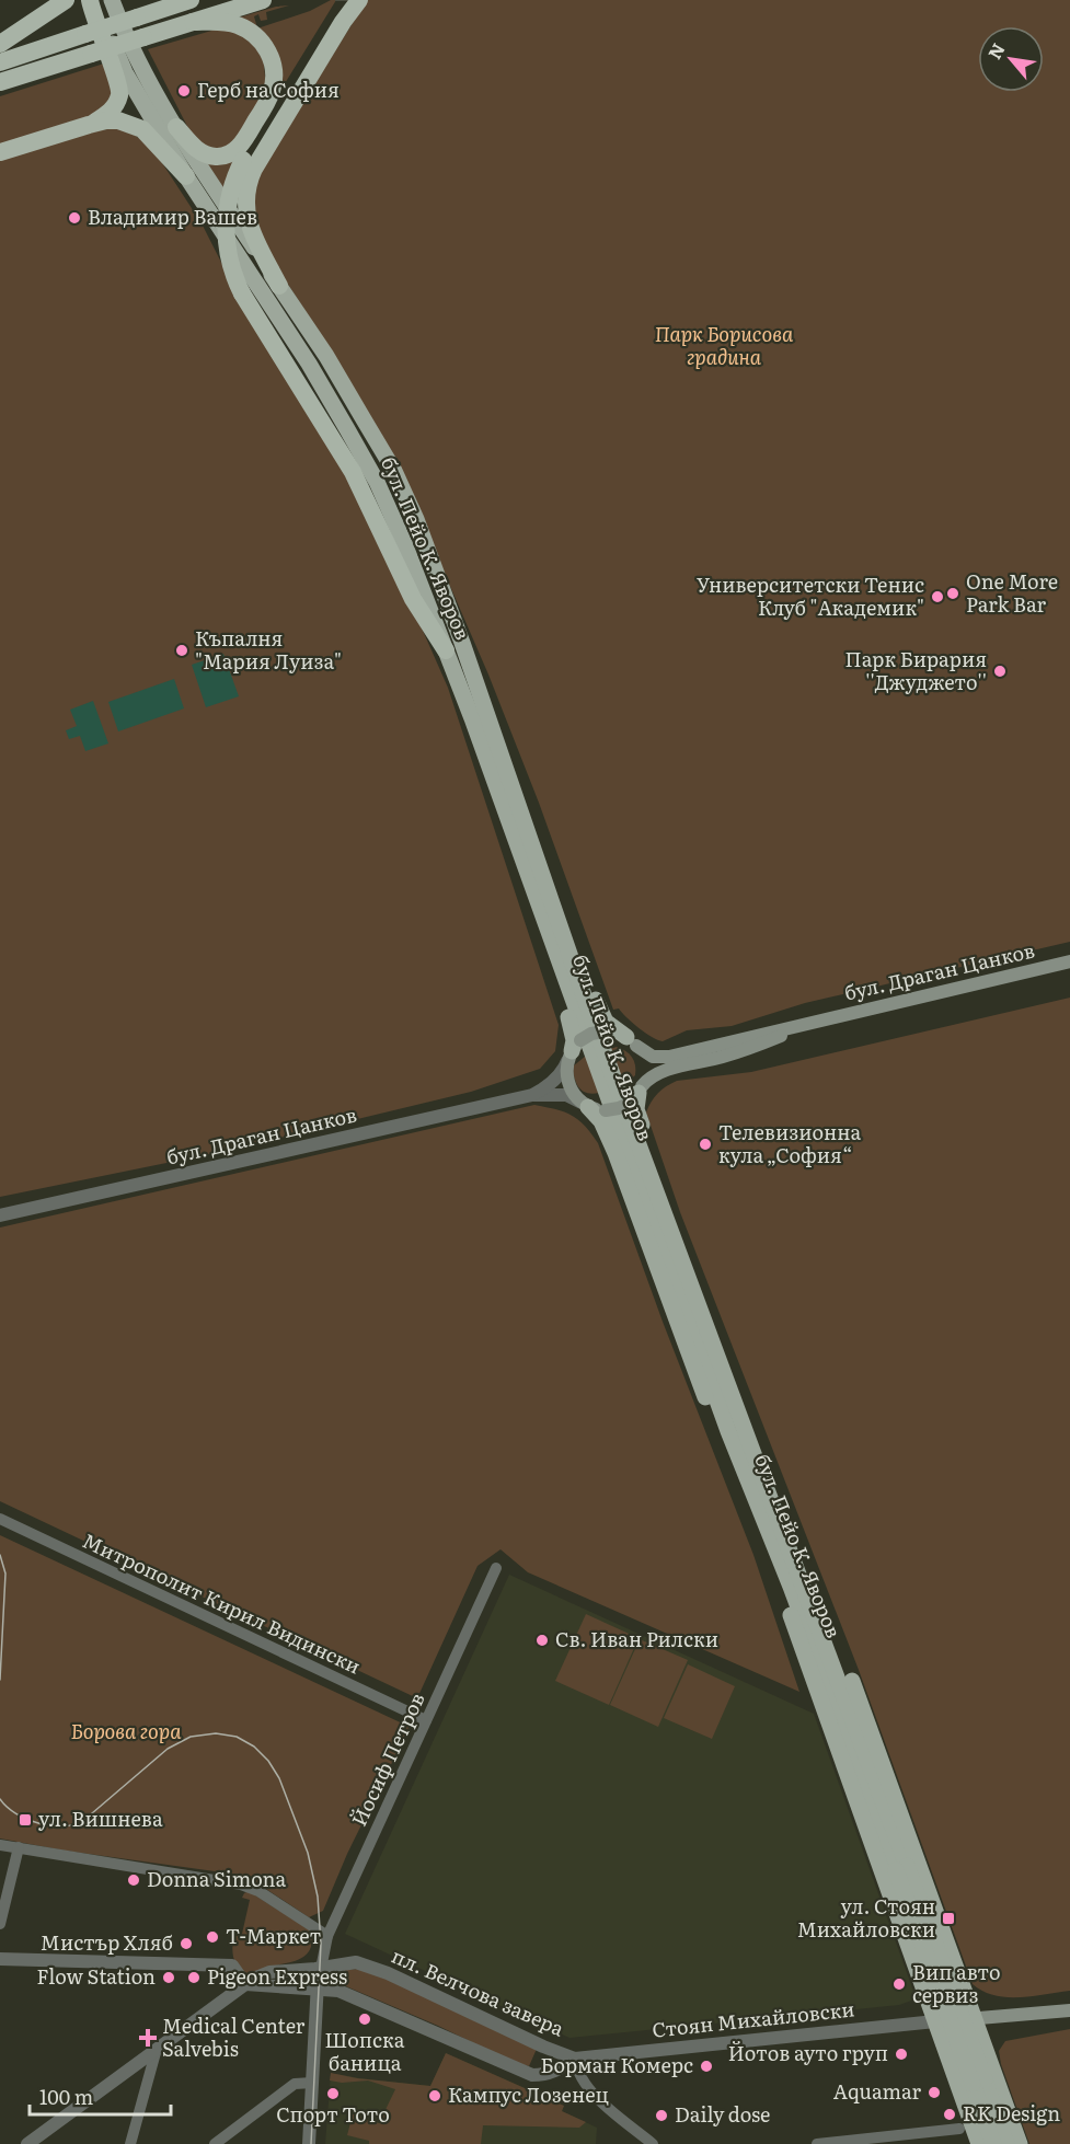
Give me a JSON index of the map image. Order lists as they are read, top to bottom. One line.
{"streets":{"main road":["бул. Пейо К. Яворов","бул. Драган Цанков"],"street":["Митрополит Кирил Видински","Йосиф Петров","пл. Велчова завера","Стоян Михайловски"]},"crossings":[["Митрополит Кирил Видински","Йосиф Петров"],["Йосиф Петров","пл. Велчова завера"],["пл. Велчова завера","Стоян Михайловски"]],"parks":["Парк Борисова градина","Борова гора"],"places":{"other":["Герб на София","Владимир Вашев","One More Park Bar","Университетски Тенис Клуб \"Академик\"","Къпалня \"Мария Луиза\"","Парк Бирария ''Джуджето''","Телевизионна кула „София“","Св. Иван Рилски","Donna Simona","Т-Маркет","Мистър Хляб","Flow Station","Pigeon Express","Вип авто сервиз","Шопска баница","Йотов ауто груп","Борман Комерс","Aquamar","Спорт Тото","Кампус Лозенец","RK Design","Daily dose"],"transit":["ул. Вишнева","ул. Стоян Михайловски"],"health":["Medical Center Salvebis"]},"scale_bar":"100 m","north":"top left"}
